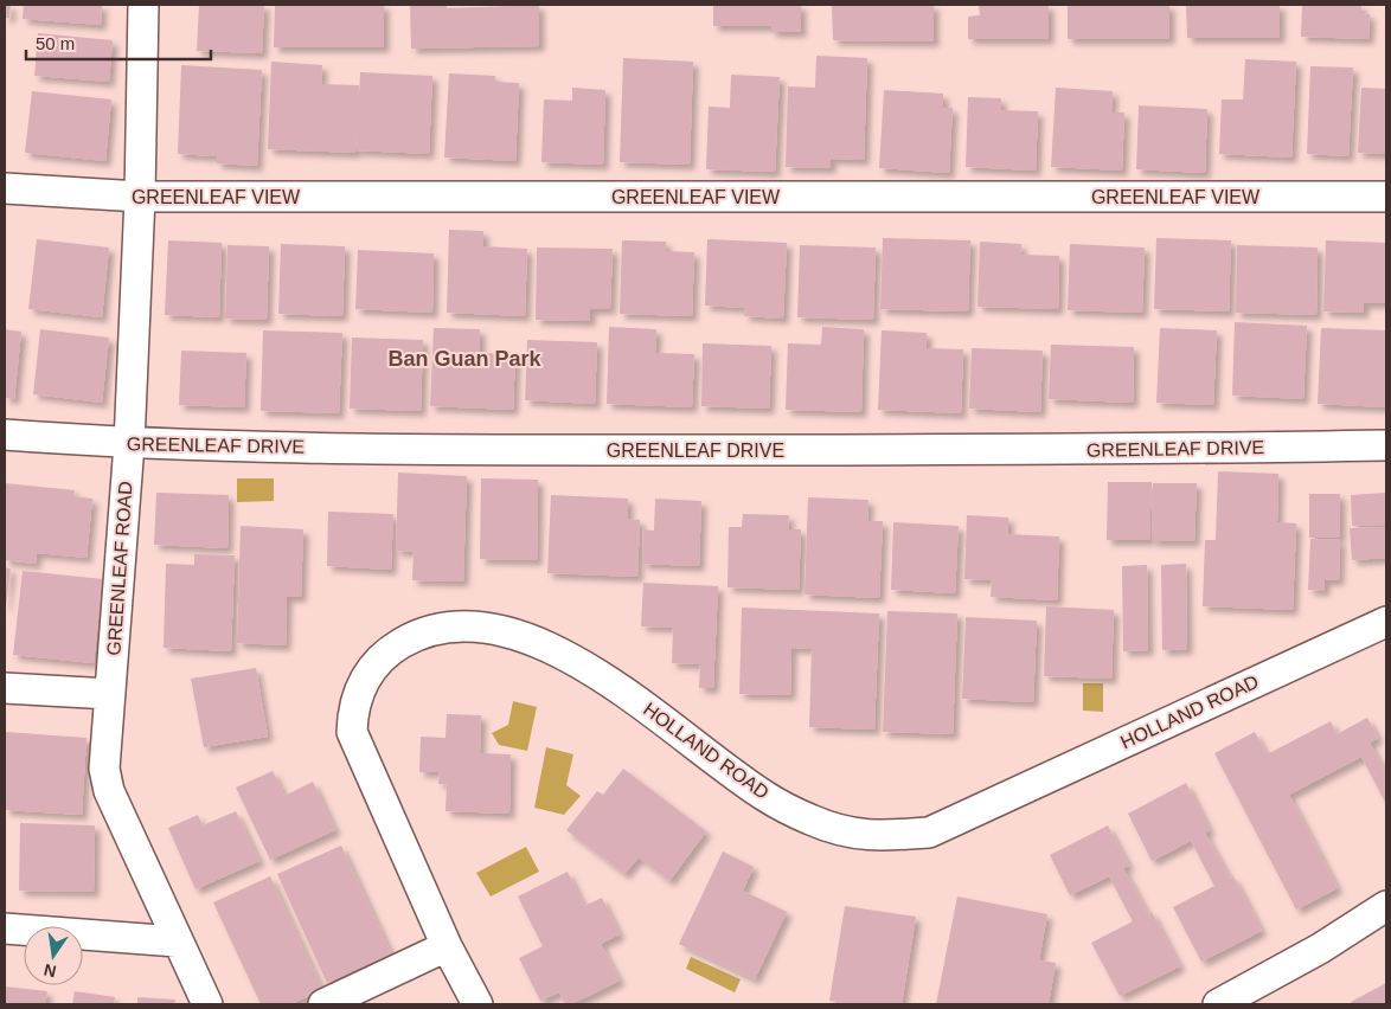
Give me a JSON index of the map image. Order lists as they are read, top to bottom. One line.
{"streets":{"street":["GREENLEAF VIEW","GREENLEAF DRIVE","GREENLEAF ROAD","HOLLAND ROAD"]},"crossings":[["GREENLEAF VIEW","GREENLEAF ROAD"],["GREENLEAF DRIVE","GREENLEAF ROAD"]],"districts":["Ban Guan Park"],"scale_bar":"50 m","north":"bottom"}
